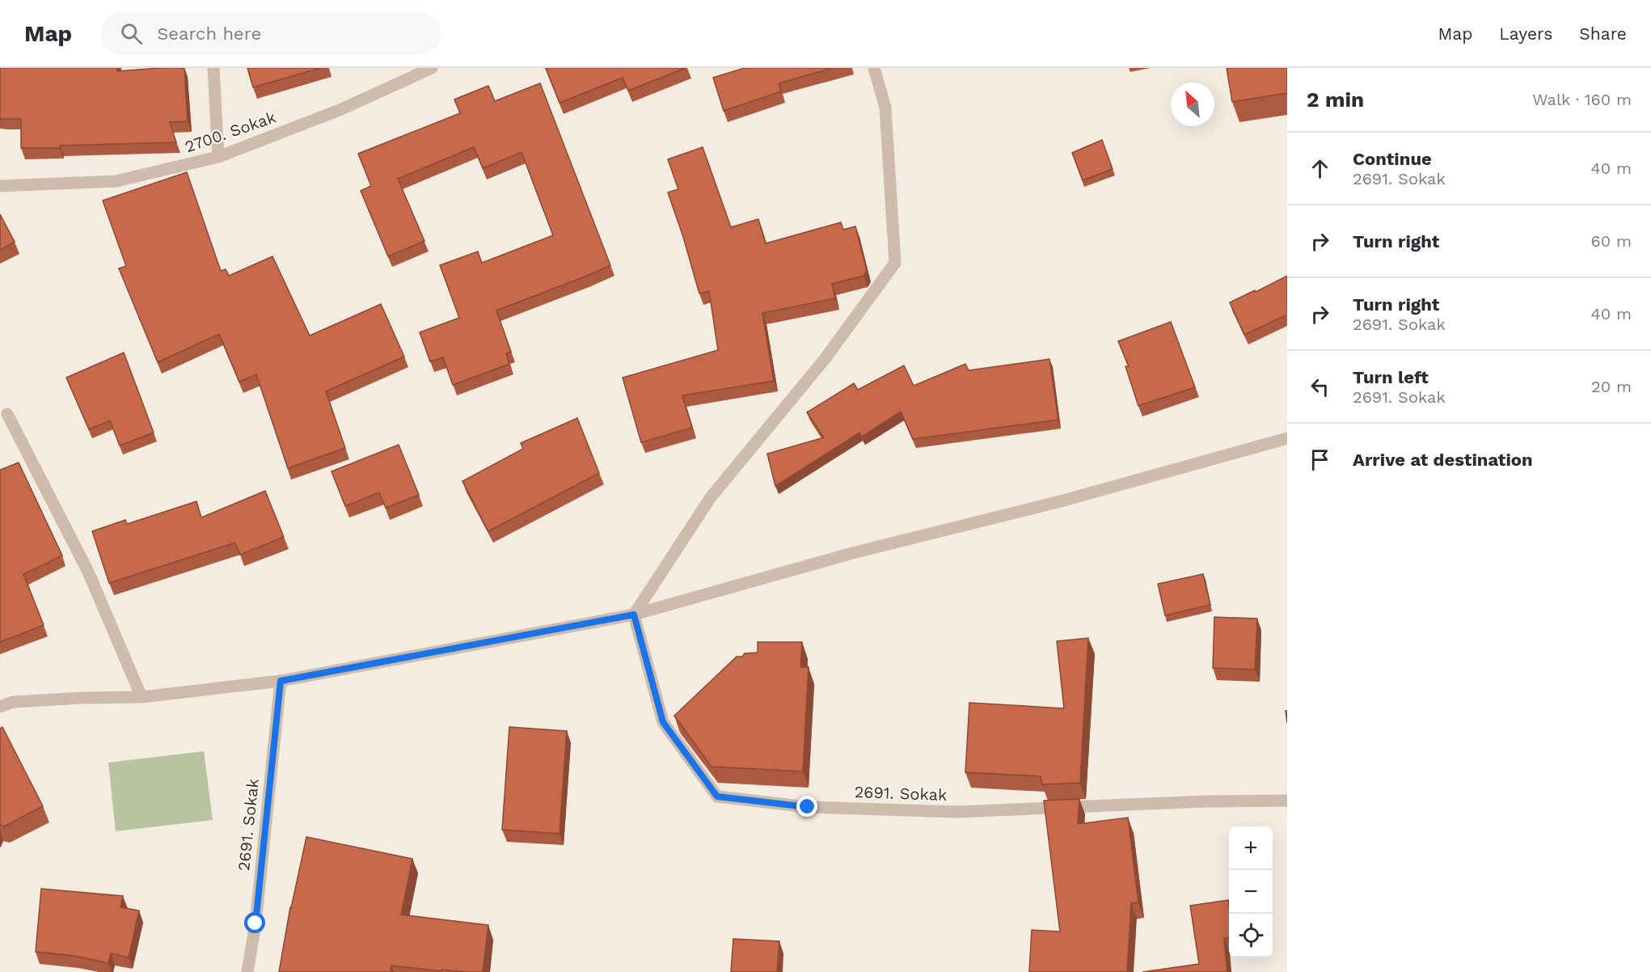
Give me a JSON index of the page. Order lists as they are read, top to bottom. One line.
{"streets":{"street":["2700. Sokak","2691. Sokak"]},"north":"top left","page":{"header":"Map","search":"Search here","nav":["Map","Layers","Share"],"heading":["2 min","Walk · 160 m"],"list":[["Continue","2691. Sokak","40 m"],["Turn right","60 m"],["Turn right","2691. Sokak","40 m"],["Turn left","2691. Sokak","20 m"],"Arrive at destination"],"map_buttons":["+","−"]}}
